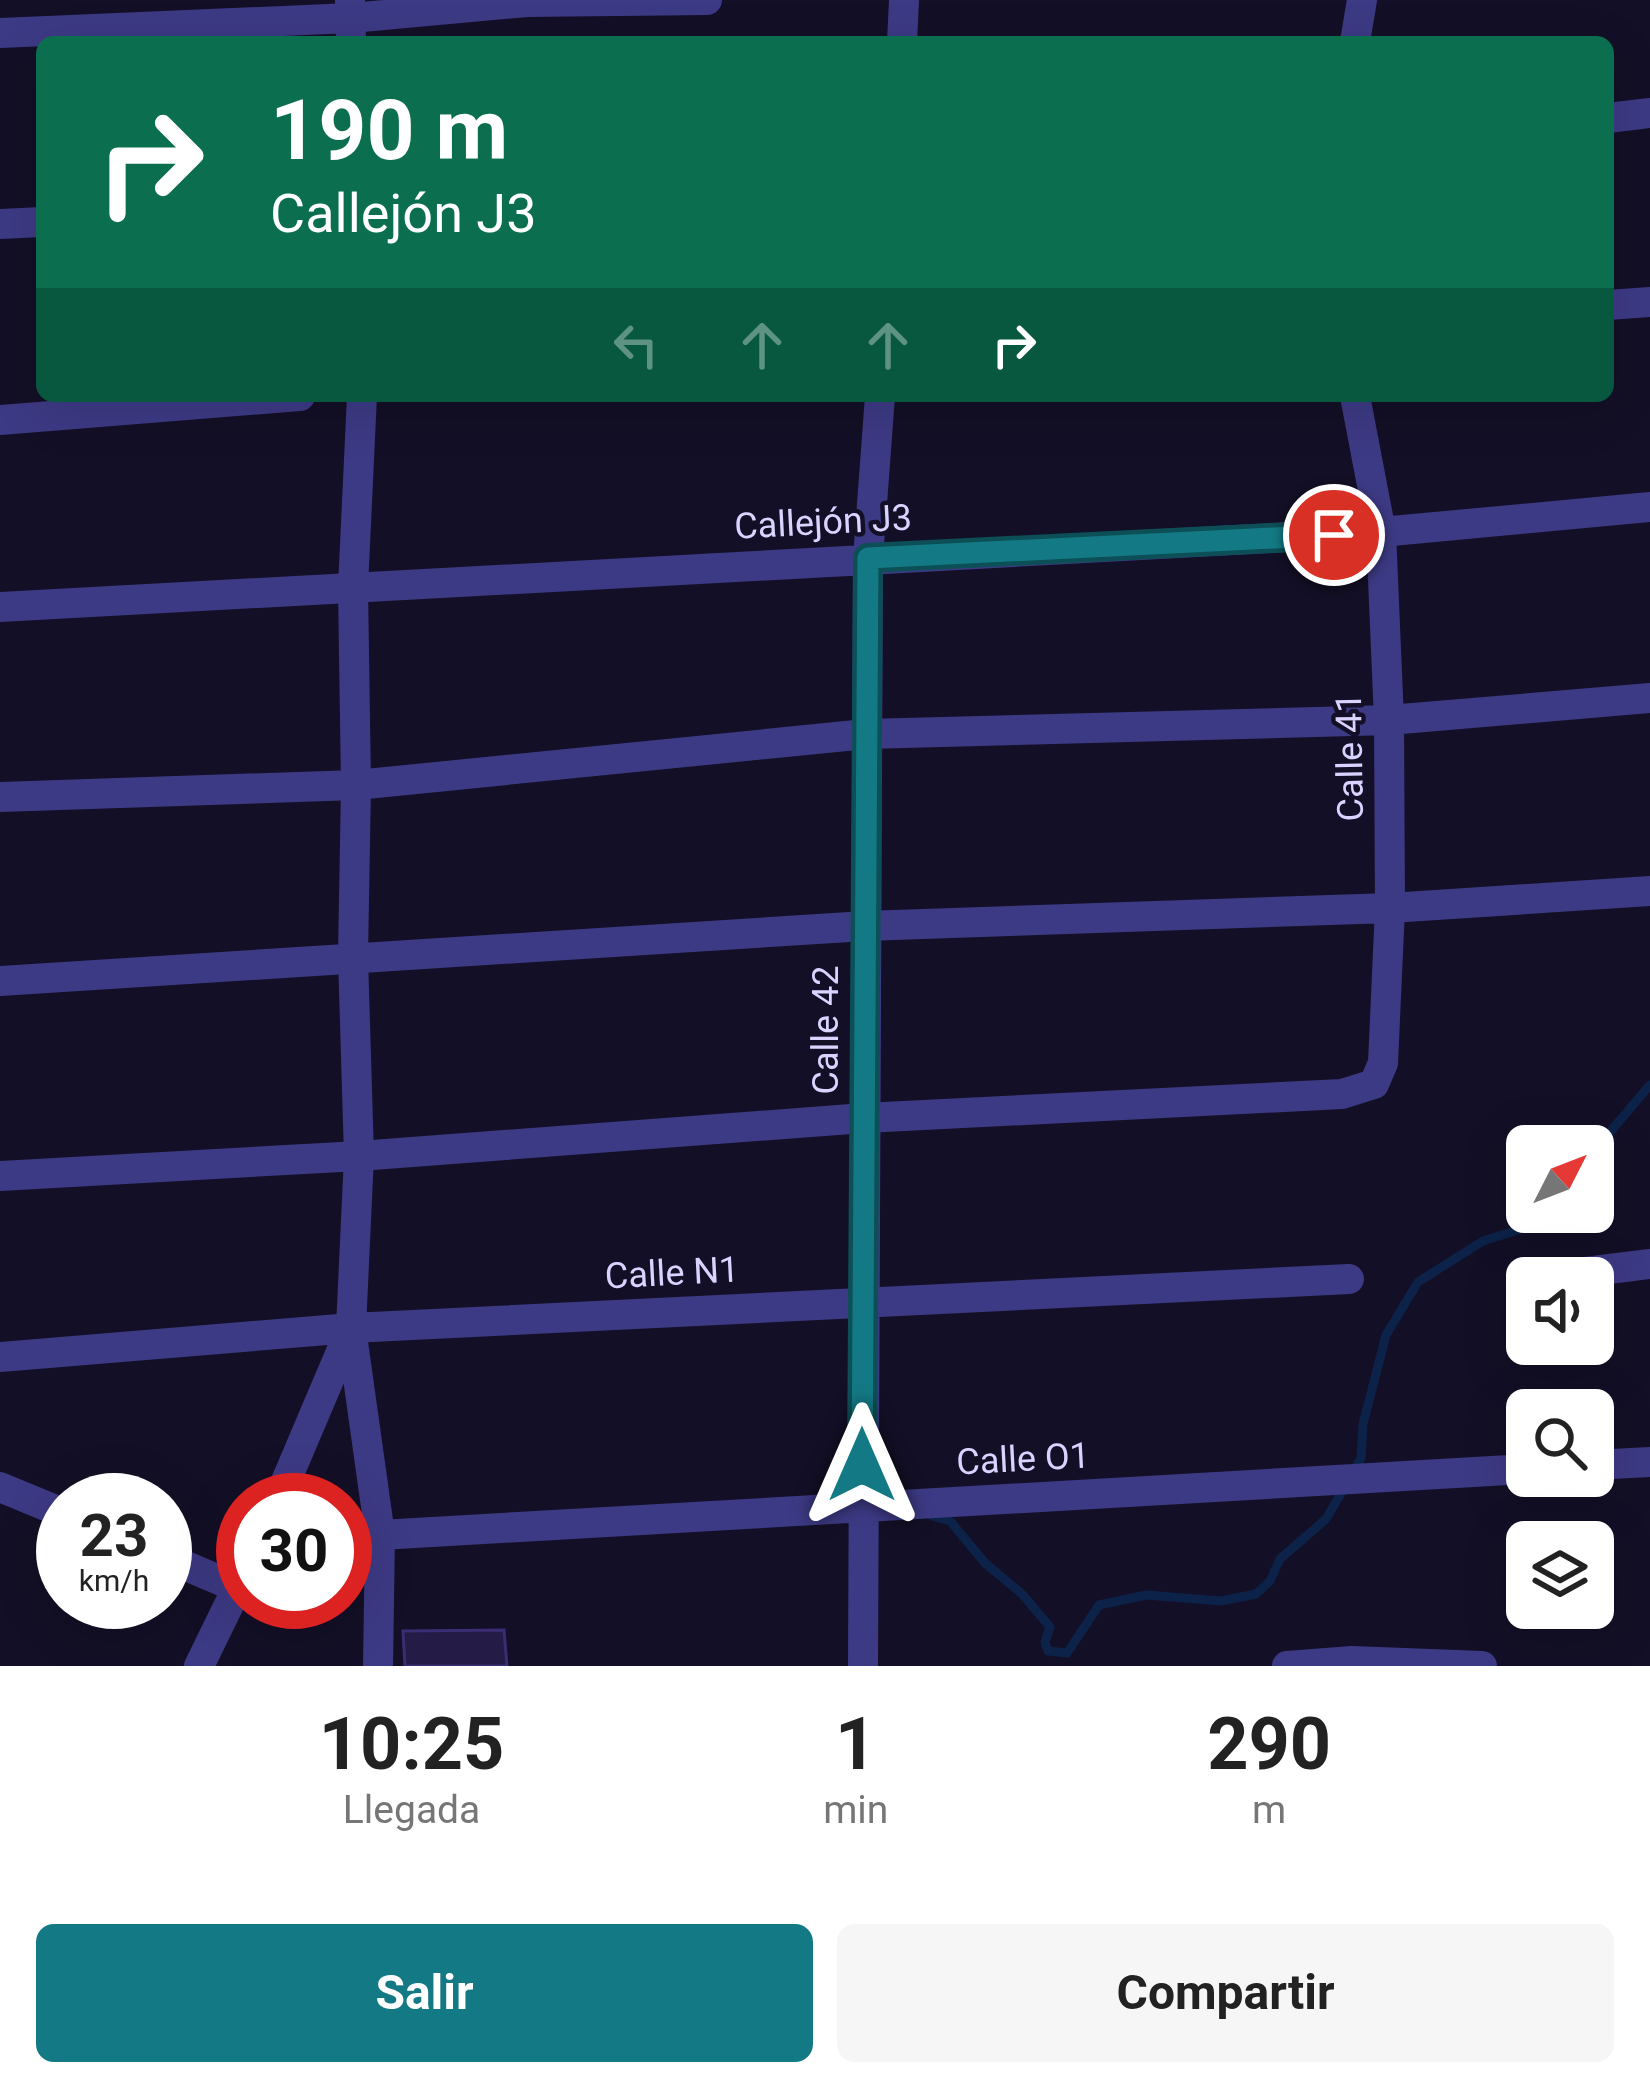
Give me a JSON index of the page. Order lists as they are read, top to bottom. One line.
{"streets":{"street":["Callejón J3","Calle 41","Calle 42","Calle N1","Calle O1"]},"crossings":[["Callejón J3","Calle 41"],["Callejón J3","Calle 42"],["Calle 41","Calle 42"],["Calle 42","Calle N1"],["Calle 42","Calle O1"]],"north":"top right","page":{"turn":["190 m","Callejón J3"],"speed":"23 km/h","limit":"30","eta":["10:25","Llegada","1","min","290","m"],"buttons":["Salir","Compartir"]}}
